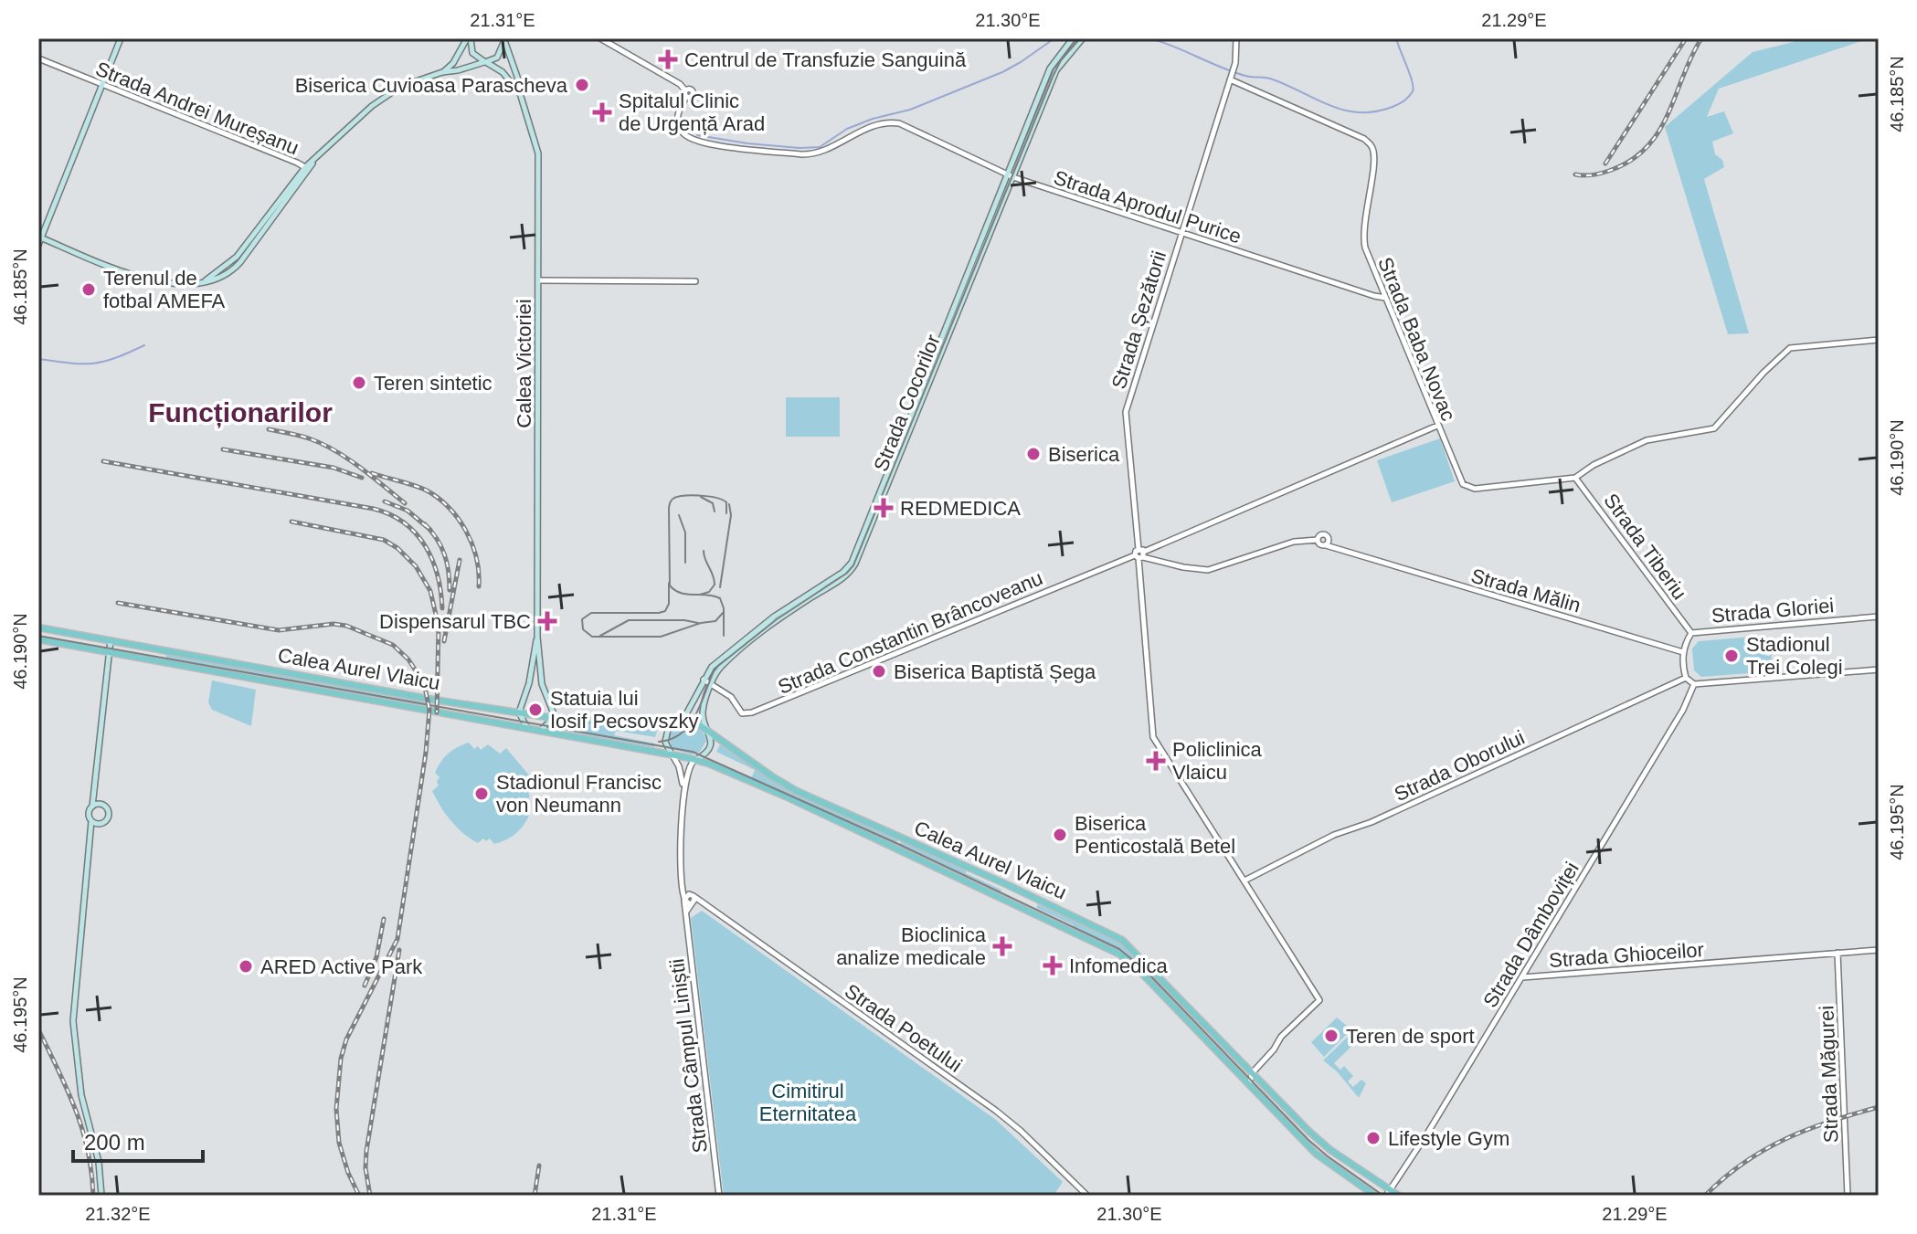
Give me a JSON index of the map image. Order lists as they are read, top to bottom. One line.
{"streets":{"main road":["Calea Victoriei","Strada Cocorilor","Calea Aurel Vlaicu"],"street":["Strada Andrei Mureșanu","Strada Aprodul Purice","Strada Șezătorii","Strada Baba Novac","Strada Tiberiu","Strada Mălin","Strada Gloriei","Strada Constantin Brâncoveanu","Strada Oborului","Strada Dâmboviței","Strada Ghioceilor","Strada Poetului","Strada Câmpul Liniștii","Strada Măgurei"]},"crossings":[["Strada Aprodul Purice","Strada Șezătorii"],["Strada Aprodul Purice","Strada Baba Novac"],["Strada Aprodul Purice","Strada Cocorilor"],["Strada Șezătorii","Strada Baba Novac"],["Strada Șezătorii","Strada Constantin Brâncoveanu"],["Strada Baba Novac","Strada Tiberiu"],["Strada Baba Novac","Strada Constantin Brâncoveanu"],["Calea Victoriei","Calea Aurel Vlaicu"],["Strada Cocorilor","Strada Constantin Brâncoveanu"],["Strada Cocorilor","Calea Aurel Vlaicu"],["Strada Tiberiu","Strada Gloriei"],["Strada Mălin","Strada Gloriei"],["Calea Aurel Vlaicu","Strada Dâmboviței"],["Strada Dâmboviței","Strada Ghioceilor"],["Strada Ghioceilor","Strada Măgurei"]],"districts":["Funcționarilor"],"parks":["Cimitirul Eternitatea"],"places":{"health":["Centrul de Transfuzie Sanguină","Spitalul Clinic de Urgență Arad","REDMEDICA","Dispensarul TBC","Policlinica Vlaicu","Bioclinica analize medicale","Infomedica"],"other":["Biserica Cuvioasa Parascheva","Terenul de fotbal AMEFA","Teren sintetic","Biserica","Stadionul Trei Colegi","Biserica Baptistă Șega","Statuia lui Iosif Pecsovszky","Stadionul Francisc von Neumann","Biserica Penticostală Betel","ARED Active Park","Teren de sport","Lifestyle Gym"]},"scale_bar":"200 m","coordinates":["21.31°E","21.30°E","21.29°E","46.185°N","46.190°N","46.195°N","21.32°E"]}
